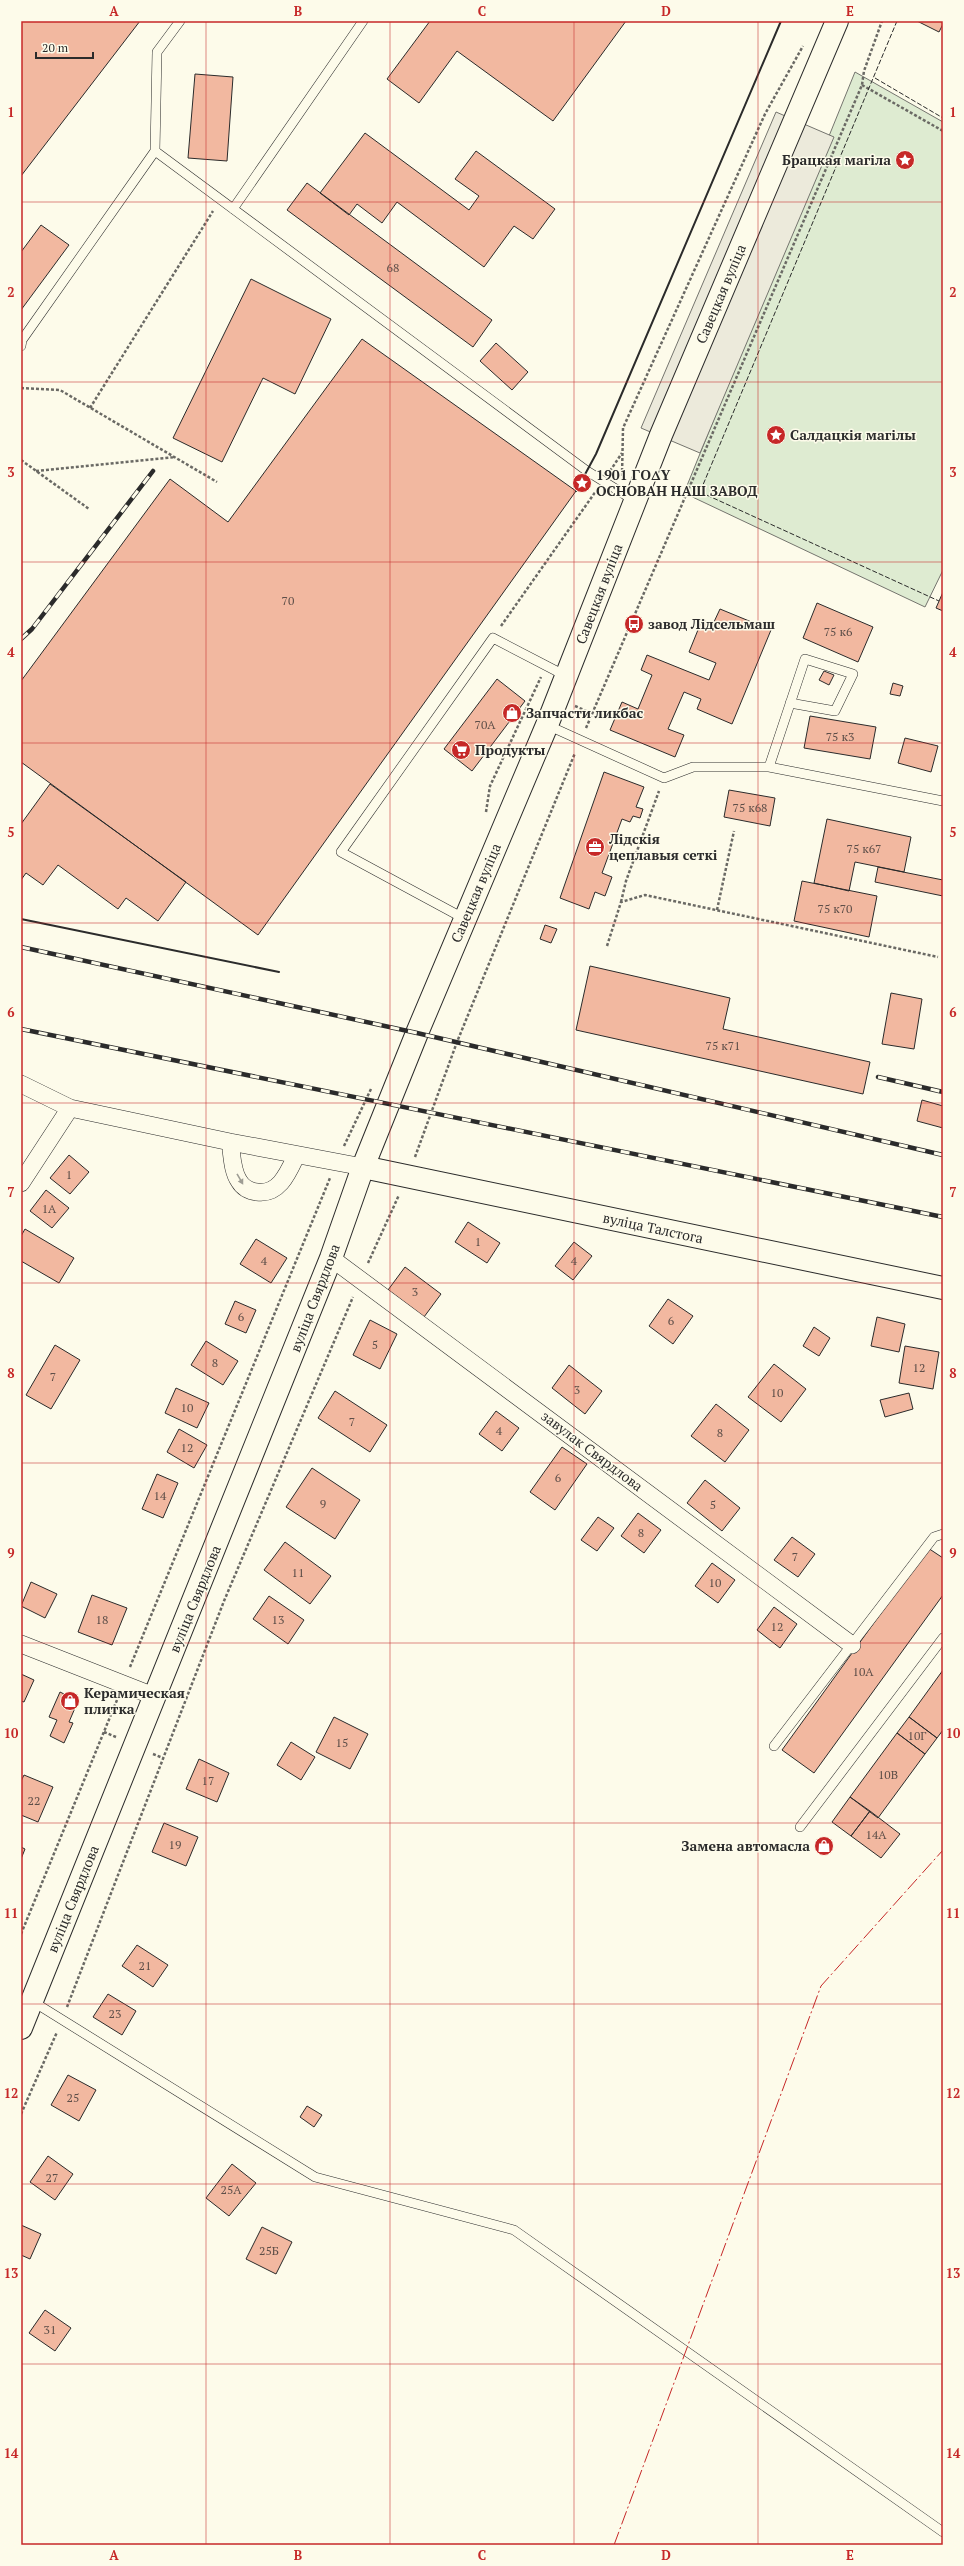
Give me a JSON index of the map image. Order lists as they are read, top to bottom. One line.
{"streets":{"main road":["Савецкая вуліца","вуліца Талстога","вуліца Свярдлова"],"street":["завулак Свярдлова"]},"crossings":[["Савецкая вуліца","вуліца Талстога"],["Савецкая вуліца","вуліца Свярдлова"],["вуліца Талстога","вуліца Свярдлова"],["вуліца Свярдлова","завулак Свярдлова"]],"places":{"place":["Брацкая магіла","Салдацкія магілы","1901 ΓΟΔΥ ОСНОВАН НАШ ЗАВОД"],"bus stop":["завод Лідсельмаш"],"shop":["Запчасти ликбас","Керамическая плитка","Замена автомасла"],"supermarket":["Продукты"],"office":["Лідскія цеплавыя сеткі"]},"house_numbers":["68","70","75 к6","70А","75 к3","75 к68","75 к67","75 к70","75 к71","1","1А","1","4","4","3","6","6","5","8","12","7","3","10","10","7","4","8","12","6","14","9","5","8","7","11","10","18","13","12","10А","10Г","15","10В","17","22","14А","19","21","23","25","27","25А","25Б","31"],"scale_bar":"20 m","grid":{"columns":["A","B","C","D","E"],"rows":["1","2","3","4","5","6","7","8","9","10","11","12","13","14"]}}
